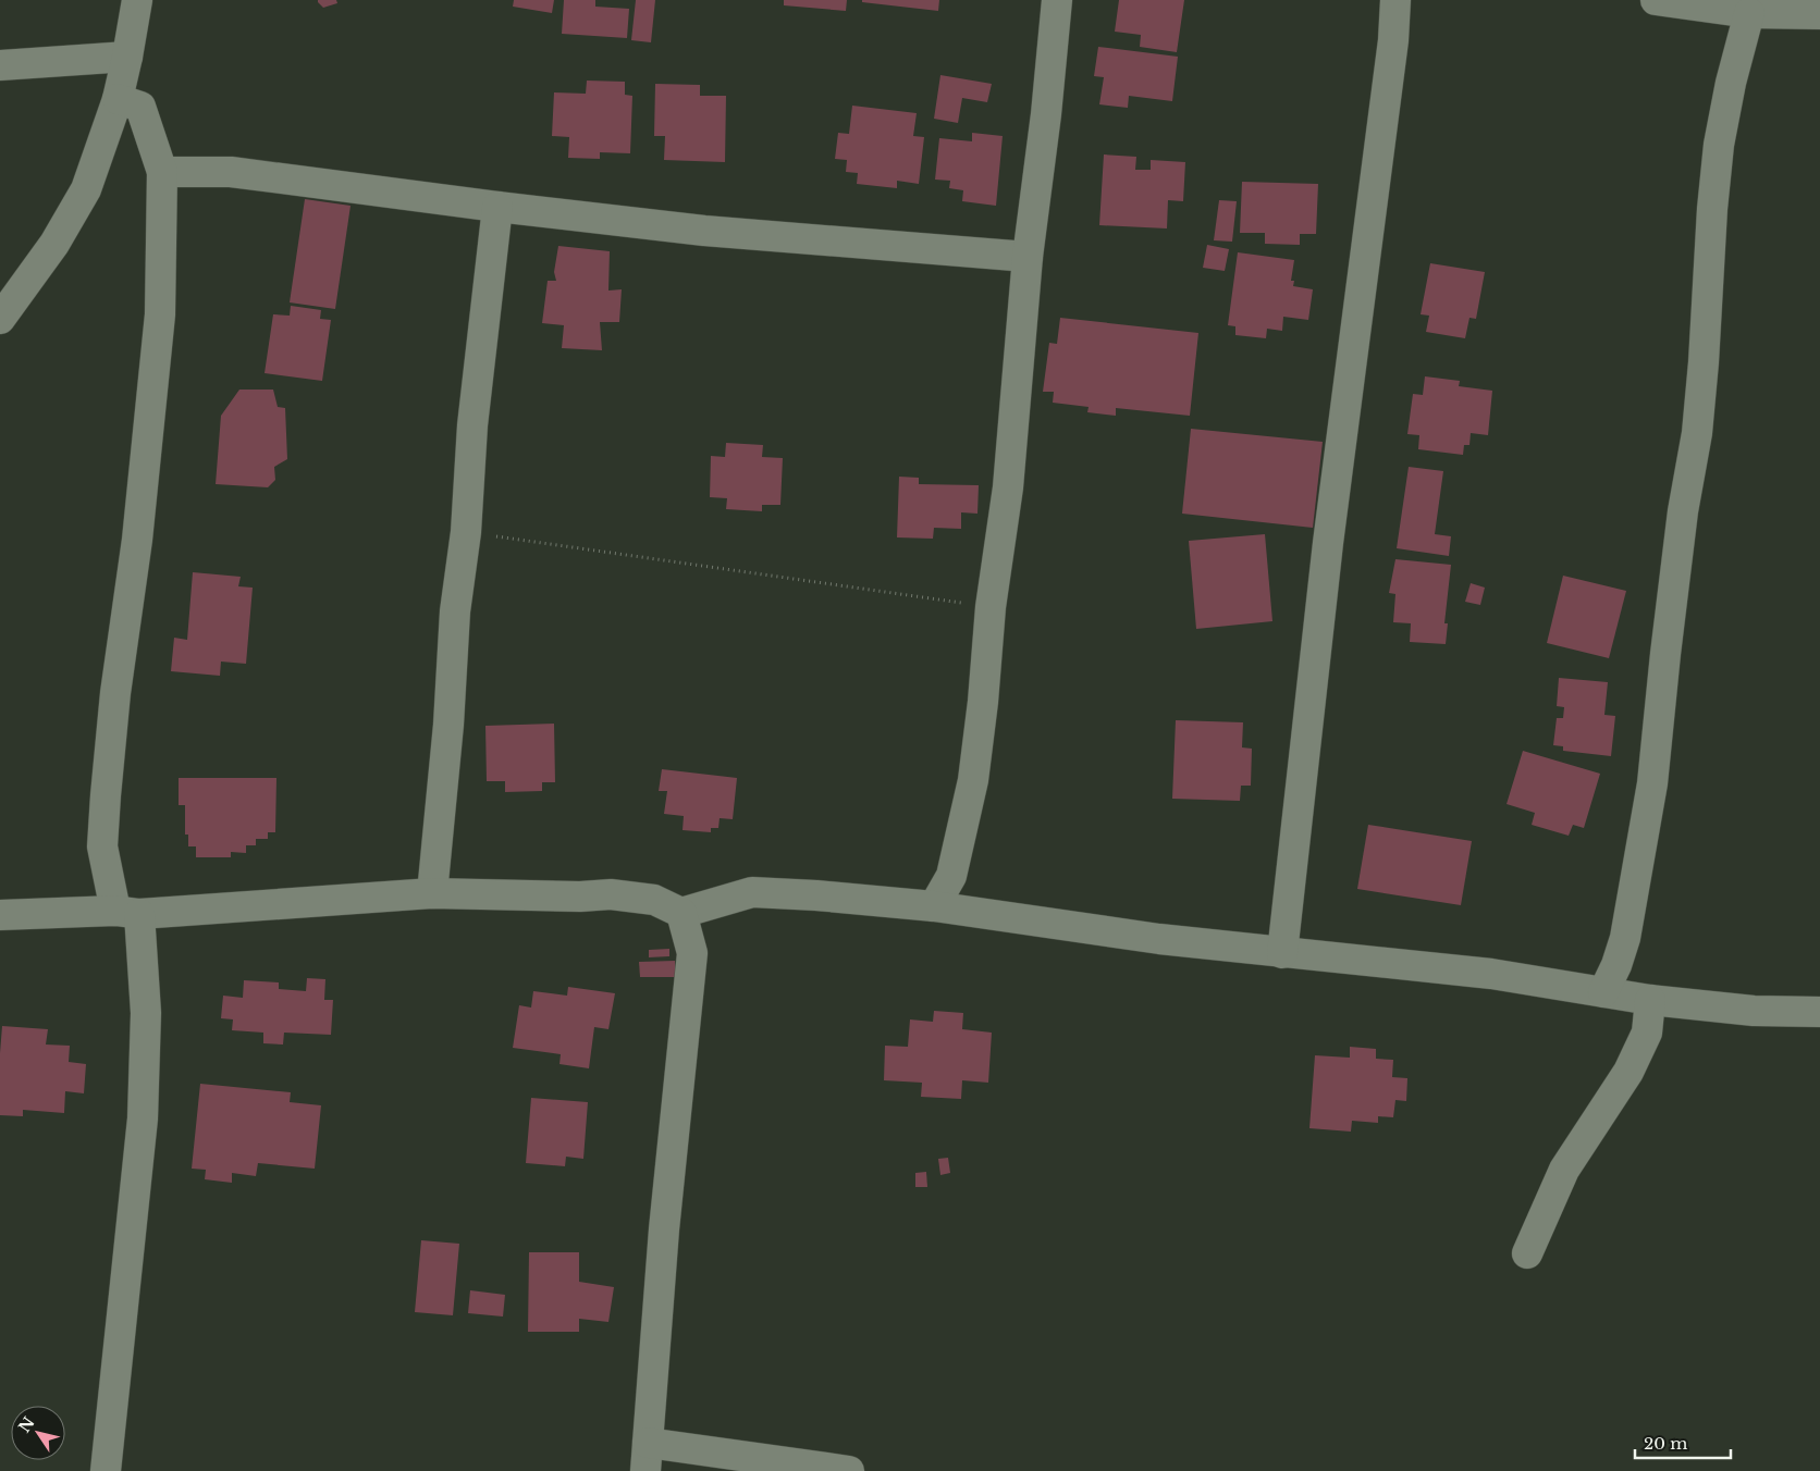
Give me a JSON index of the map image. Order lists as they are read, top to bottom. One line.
{"scale_bar":"20 m","north":"top left"}
